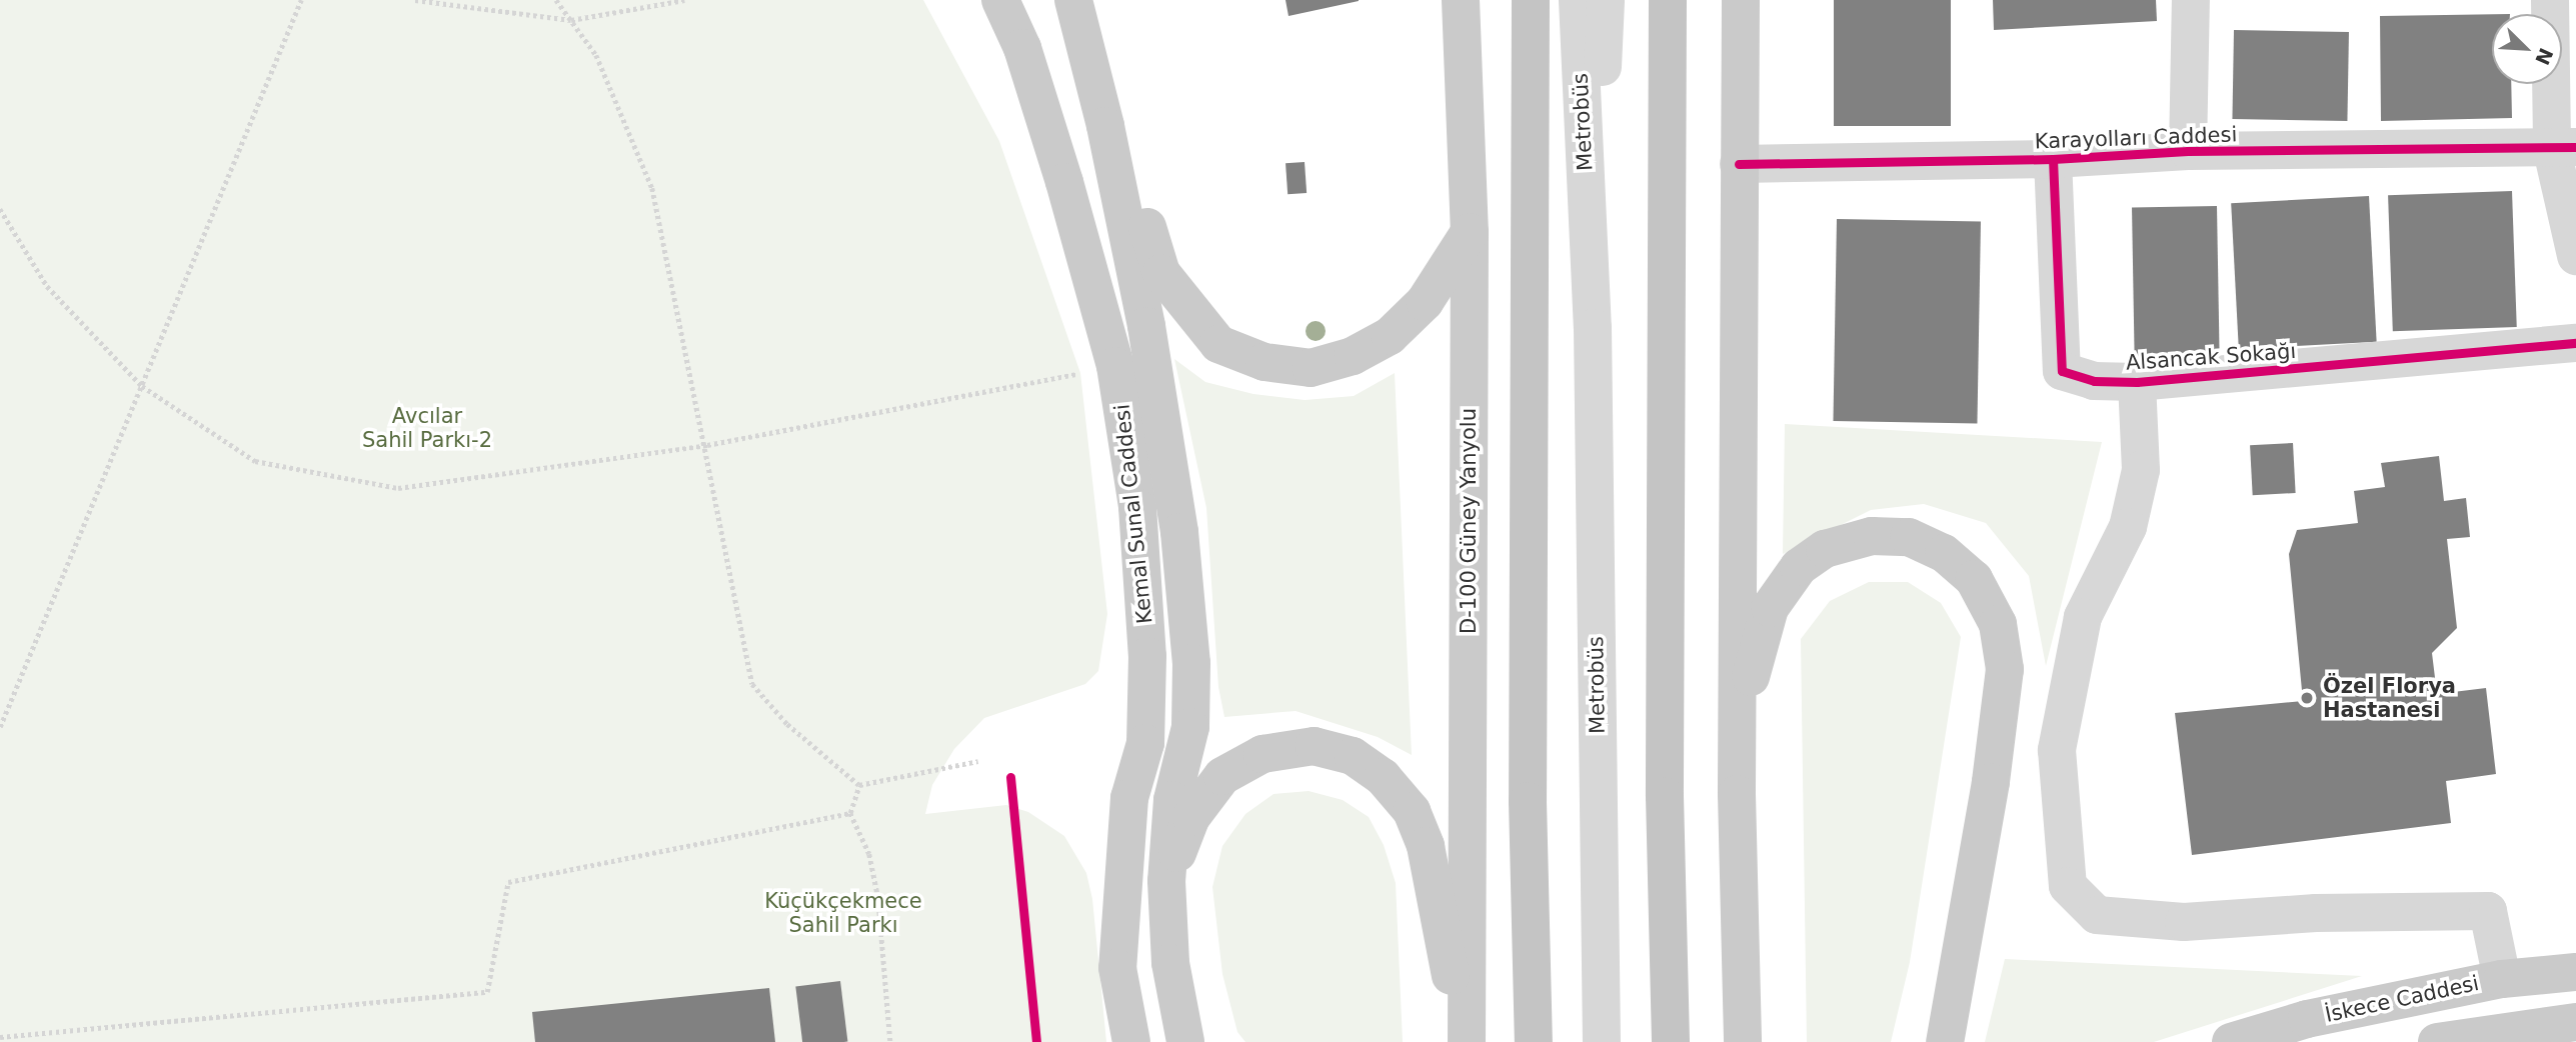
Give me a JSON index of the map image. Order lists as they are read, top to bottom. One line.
{"streets":{"main road":["Kemal Sunal Caddesi","D-100 Güney Yanyolu","İskece Caddesi"],"street":["Metrobüs","Karayolları Caddesi","Alsancak Sokağı"]},"crossings":[["Karayolları Caddesi","Alsancak Sokağı"]],"parks":["Avcılar Sahil Parkı-2","Küçükçekmece Sahil Parkı"],"places":["Özel Florya Hastanesi"],"north":"bottom right"}
